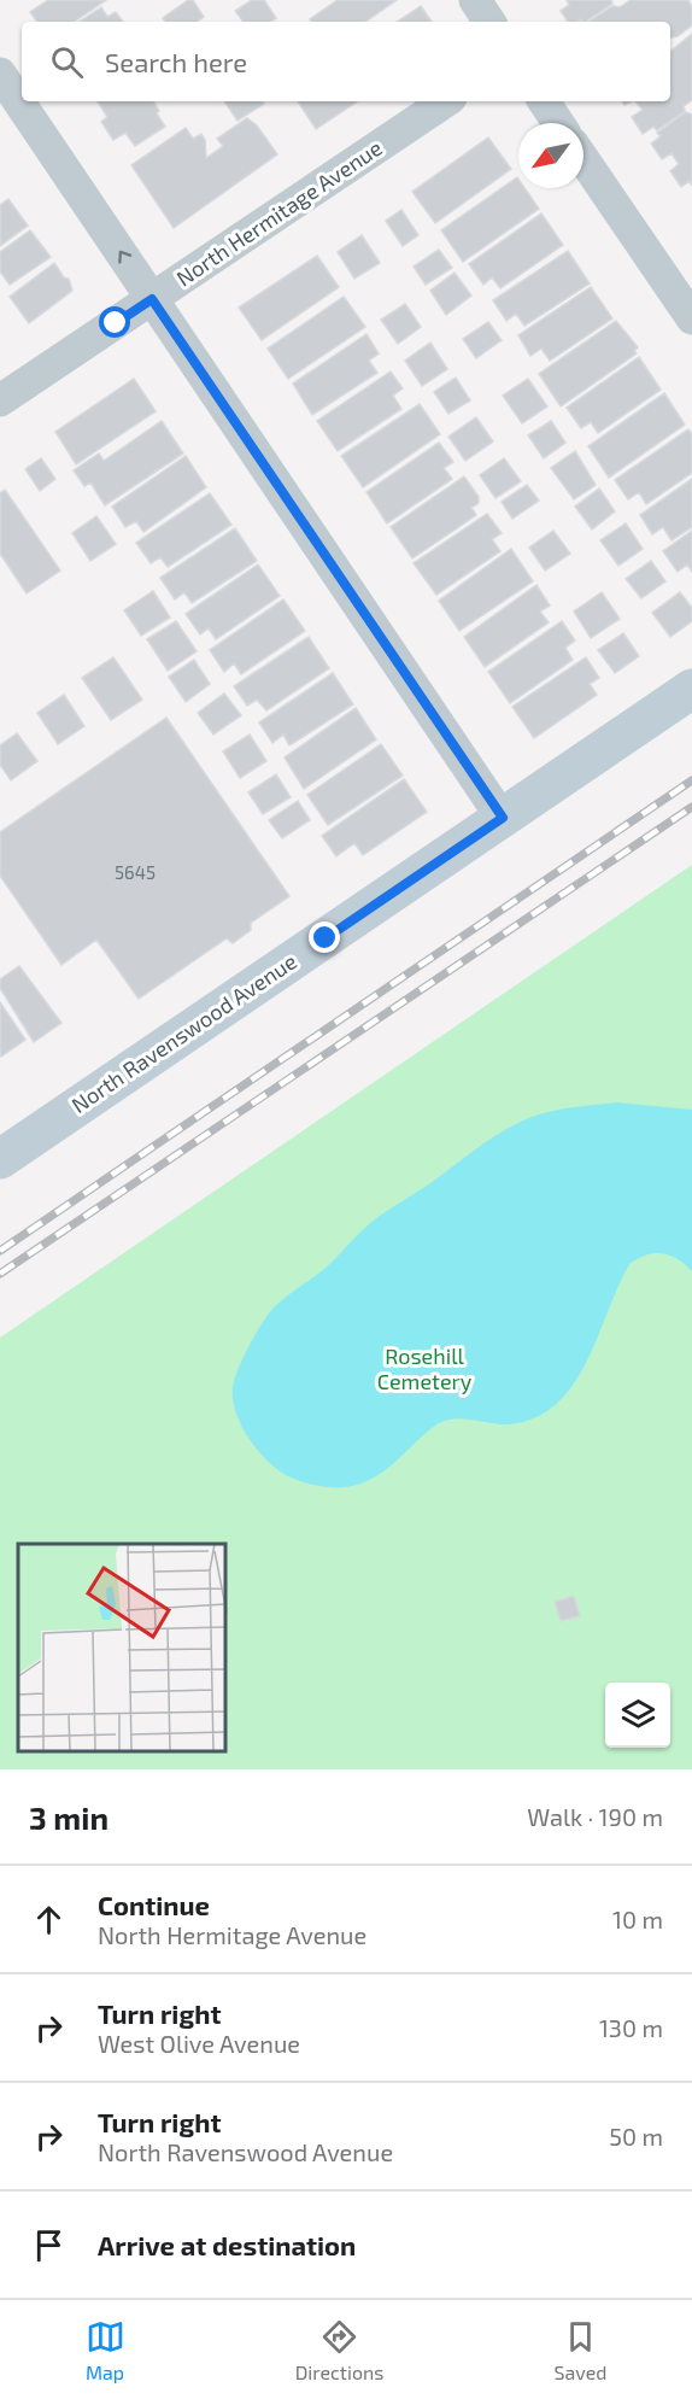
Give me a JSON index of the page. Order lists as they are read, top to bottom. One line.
{"streets":{"street":["North Hermitage Avenue","North Ravenswood Avenue"]},"parks":["Rosehill Cemetery"],"house_numbers":["5645"],"north":"bottom left","page":{"search":"Search here","heading":["3 min","Walk · 190 m"],"list":[["Continue","North Hermitage Avenue","10 m"],["Turn right","West Olive Avenue","130 m"],["Turn right","North Ravenswood Avenue","50 m"],"Arrive at destination"],"nav":["Map","Directions","Saved"]}}
